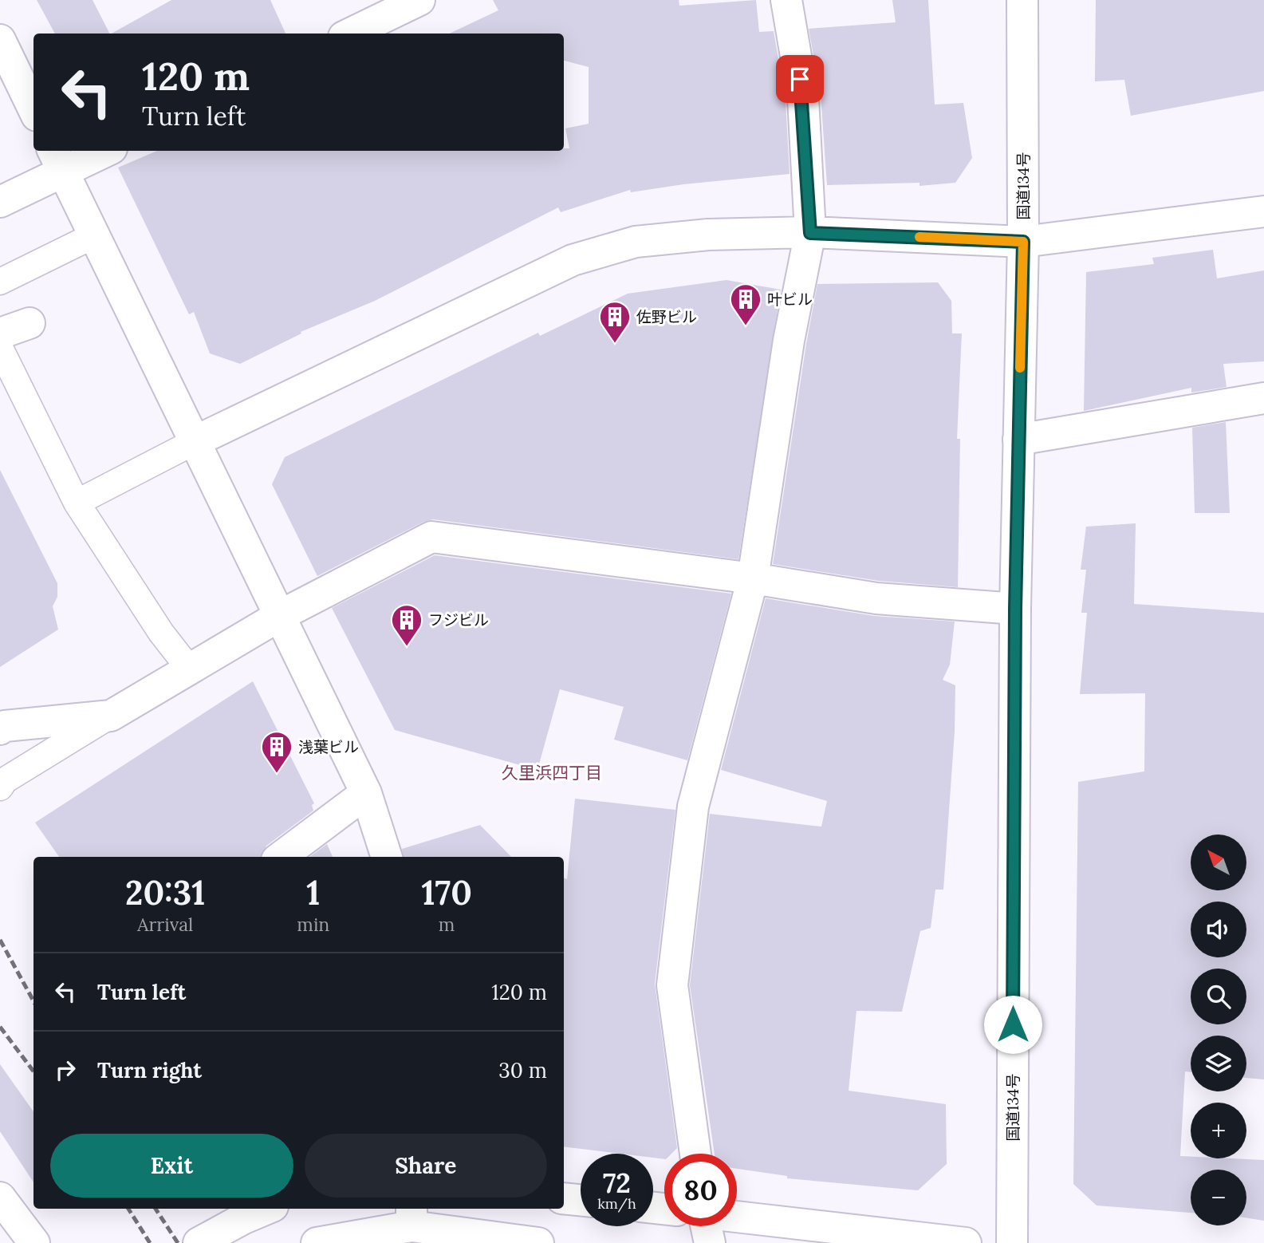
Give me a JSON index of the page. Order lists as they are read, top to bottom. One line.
{"streets":{"main road":["国道134号"]},"districts":["久里浜四丁目"],"places":{"building":["叶ビル","佐野ビル","フジビル","浅葉ビル"]},"north":"top left","page":{"turn":["120 m","Turn left"],"map_buttons":["+","−"],"eta":["20:31","Arrival","1","min","170","m"],"list":[{"name":"Turn left","value":"120 m"},{"name":"Turn right","value":"30 m"}],"buttons":["Exit","Share"],"speed":"72 km/h","limit":"80"}}
